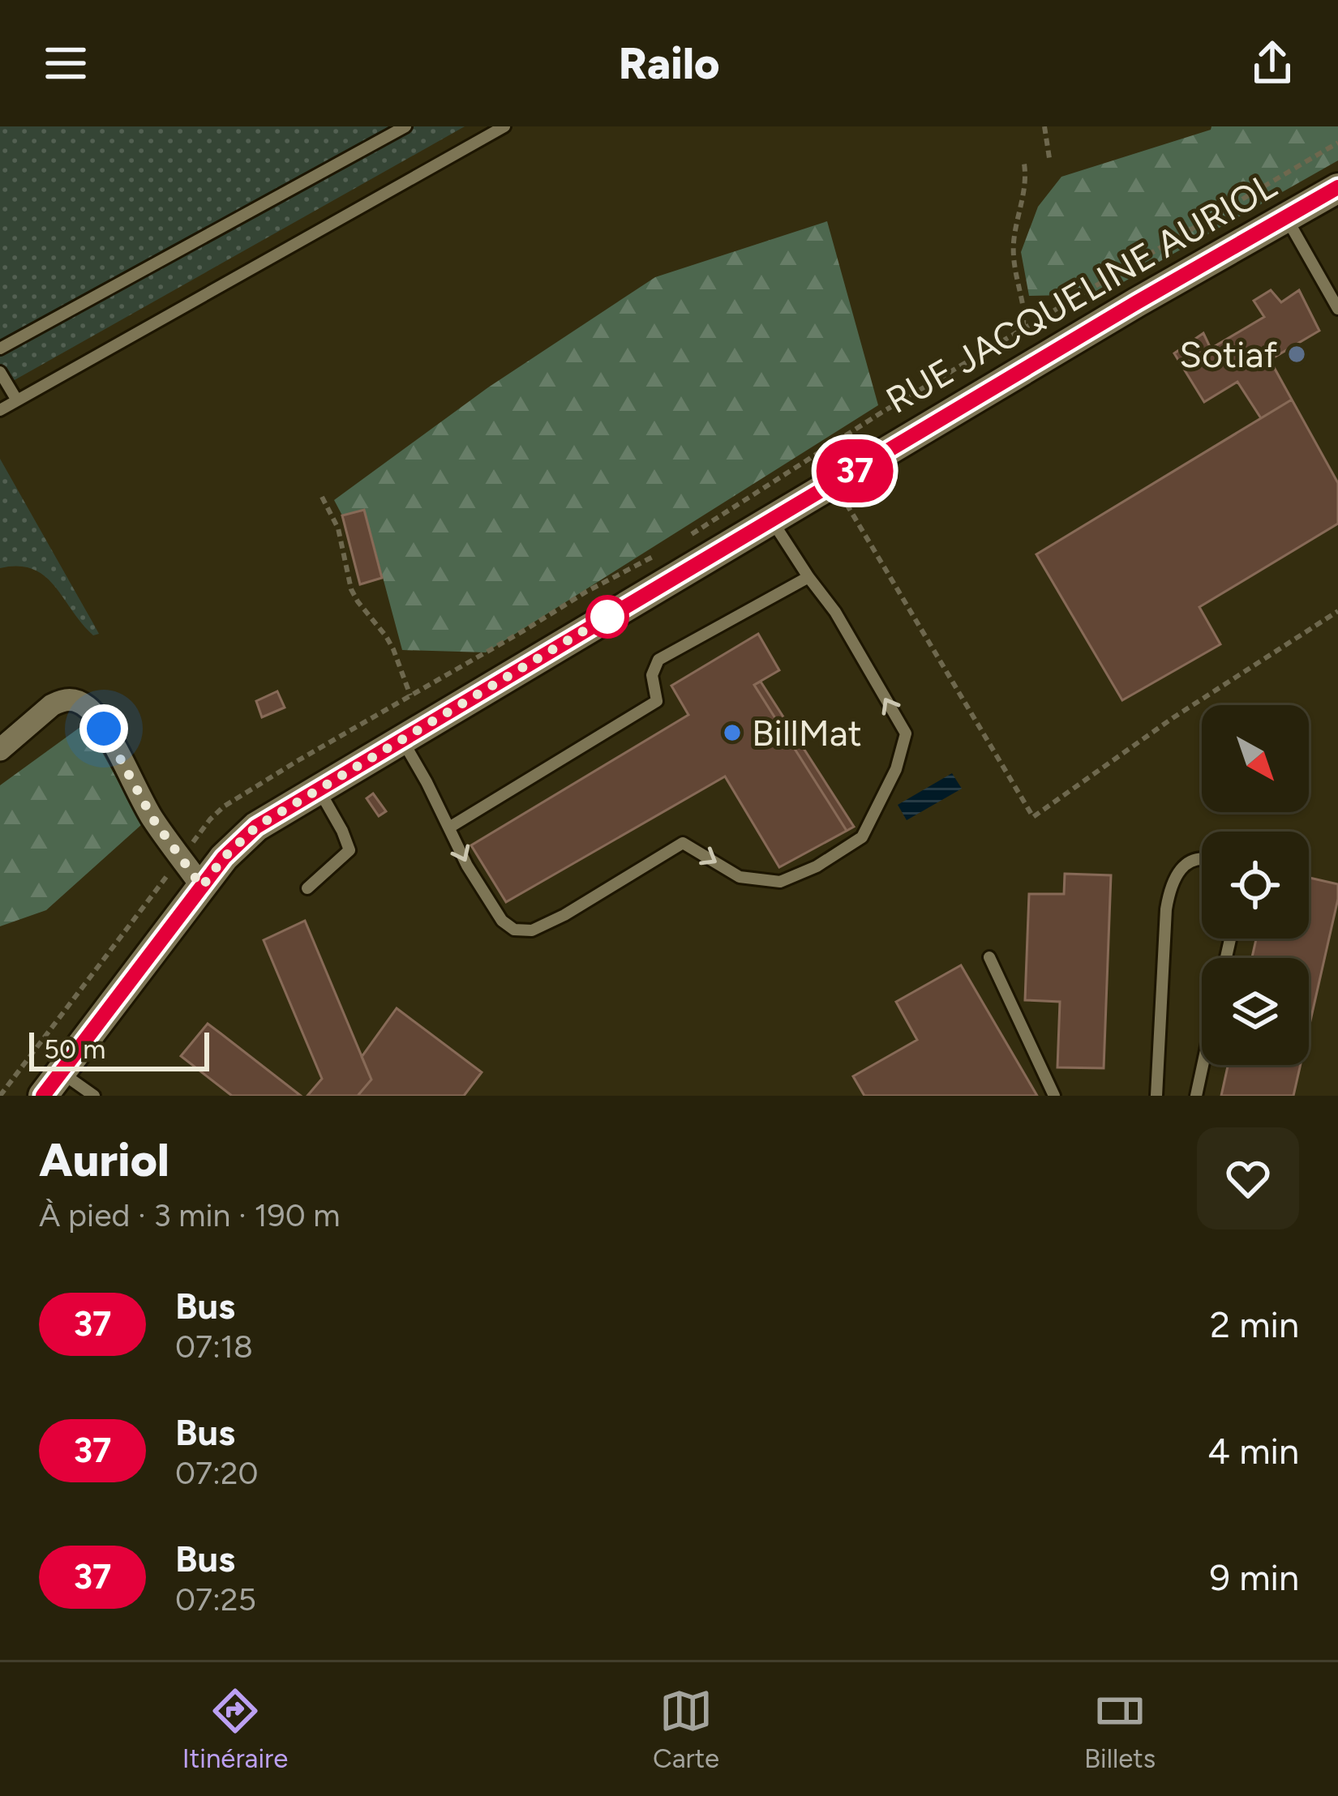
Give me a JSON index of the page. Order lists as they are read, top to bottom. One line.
{"streets":{"street":["RUE JACQUELINE AURIOL"]},"places":["Sotiaf","BillMat"],"lines":["bus line 37"],"scale_bar":"50 m","north":"bottom right","page":{"header":"Railo","on_map":"37","scale":"50 m","heading":["Auriol","À pied · 3 min · 190 m"],"list":[{"mark":"37","name":"Bus","note":"07:18","value":"2 min"},{"mark":"37","name":"Bus","note":"07:20","value":"4 min"},{"mark":"37","name":"Bus","note":"07:25","value":"9 min"}],"tabs":["Itinéraire","Carte","Billets"]}}
